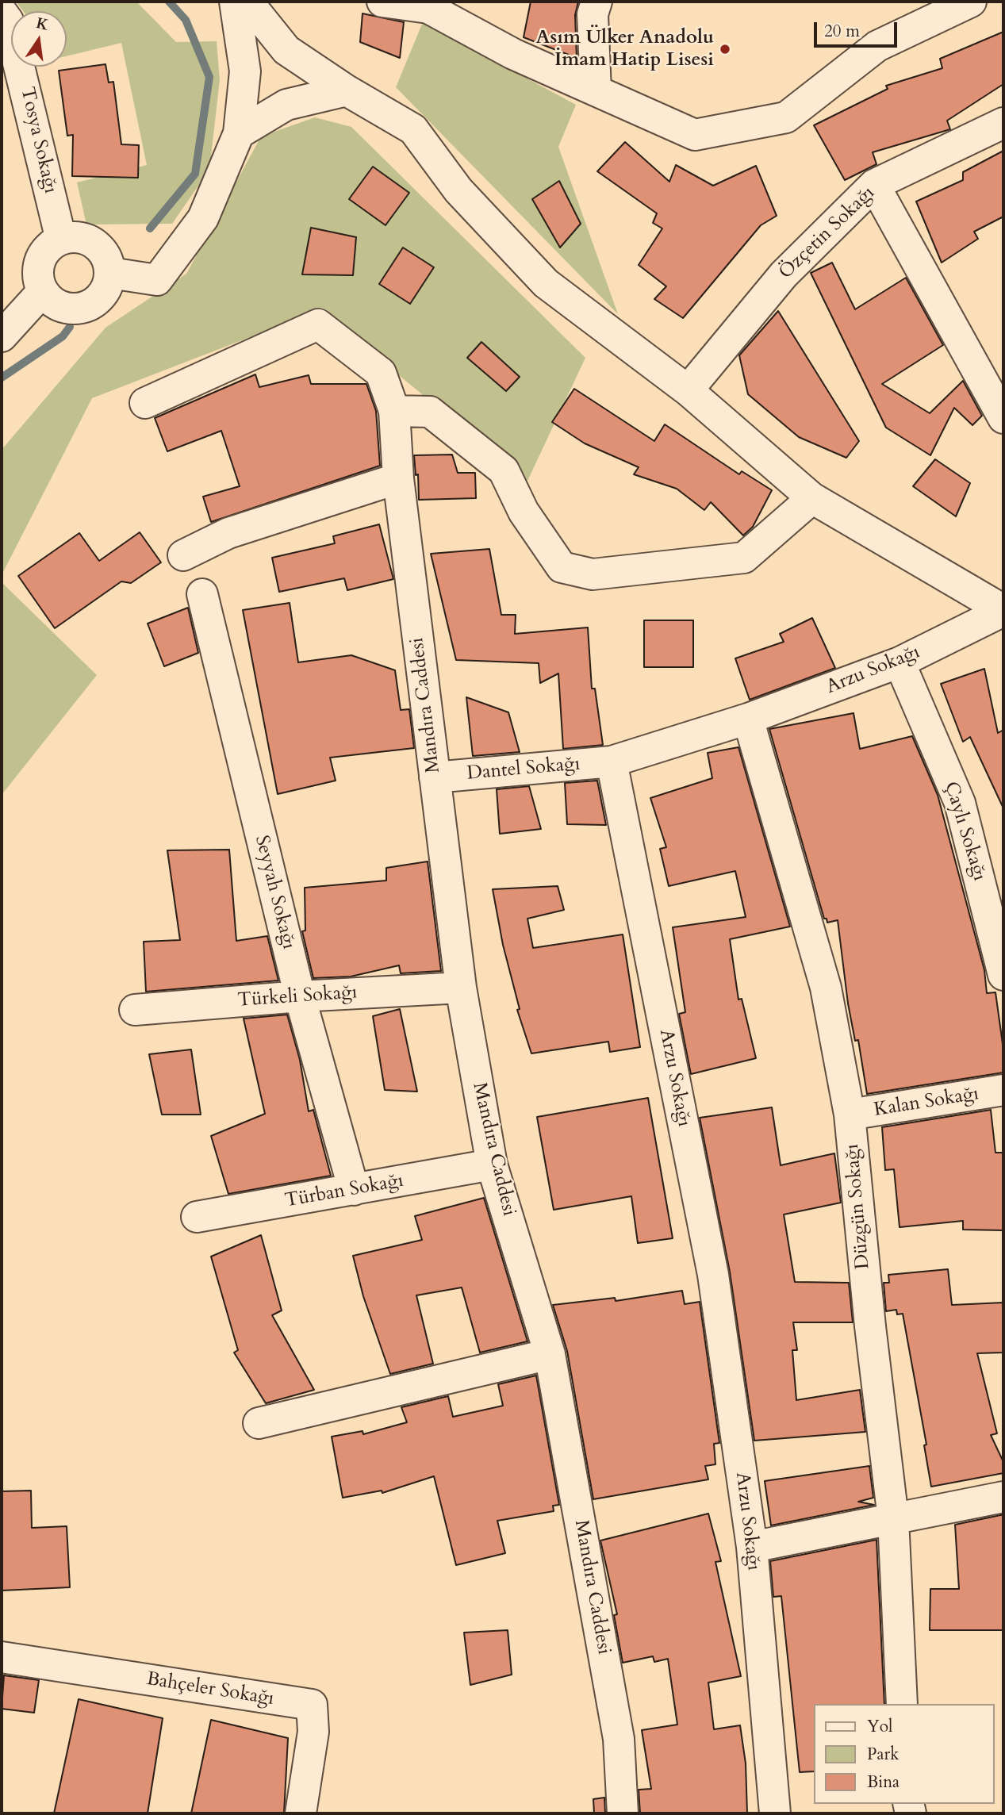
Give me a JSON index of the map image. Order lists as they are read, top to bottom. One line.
{"streets":{"street":["Tosya Sokağı","Özçetin Sokağı","Arzu Sokağı","Mandıra Caddesi","Dantel Sokağı","Çaylı Sokağı","Seyyah Sokağı","Türkeli Sokağı","Kalan Sokağı","Türban Sokağı","Düzgün Sokağı","Bahçeler Sokağı"]},"crossings":[["Arzu Sokağı","Dantel Sokağı"],["Arzu Sokağı","Çaylı Sokağı"],["Arzu Sokağı","Düzgün Sokağı"],["Mandıra Caddesi","Dantel Sokağı"],["Mandıra Caddesi","Türkeli Sokağı"],["Mandıra Caddesi","Türban Sokağı"],["Seyyah Sokağı","Türkeli Sokağı"],["Seyyah Sokağı","Türban Sokağı"],["Kalan Sokağı","Düzgün Sokağı"]],"places":["Asım Ülker Anadolu İmam Hatip Lisesi"],"legend":["Yol","Park","Bina"],"scale_bar":"20 m","north":"top"}
